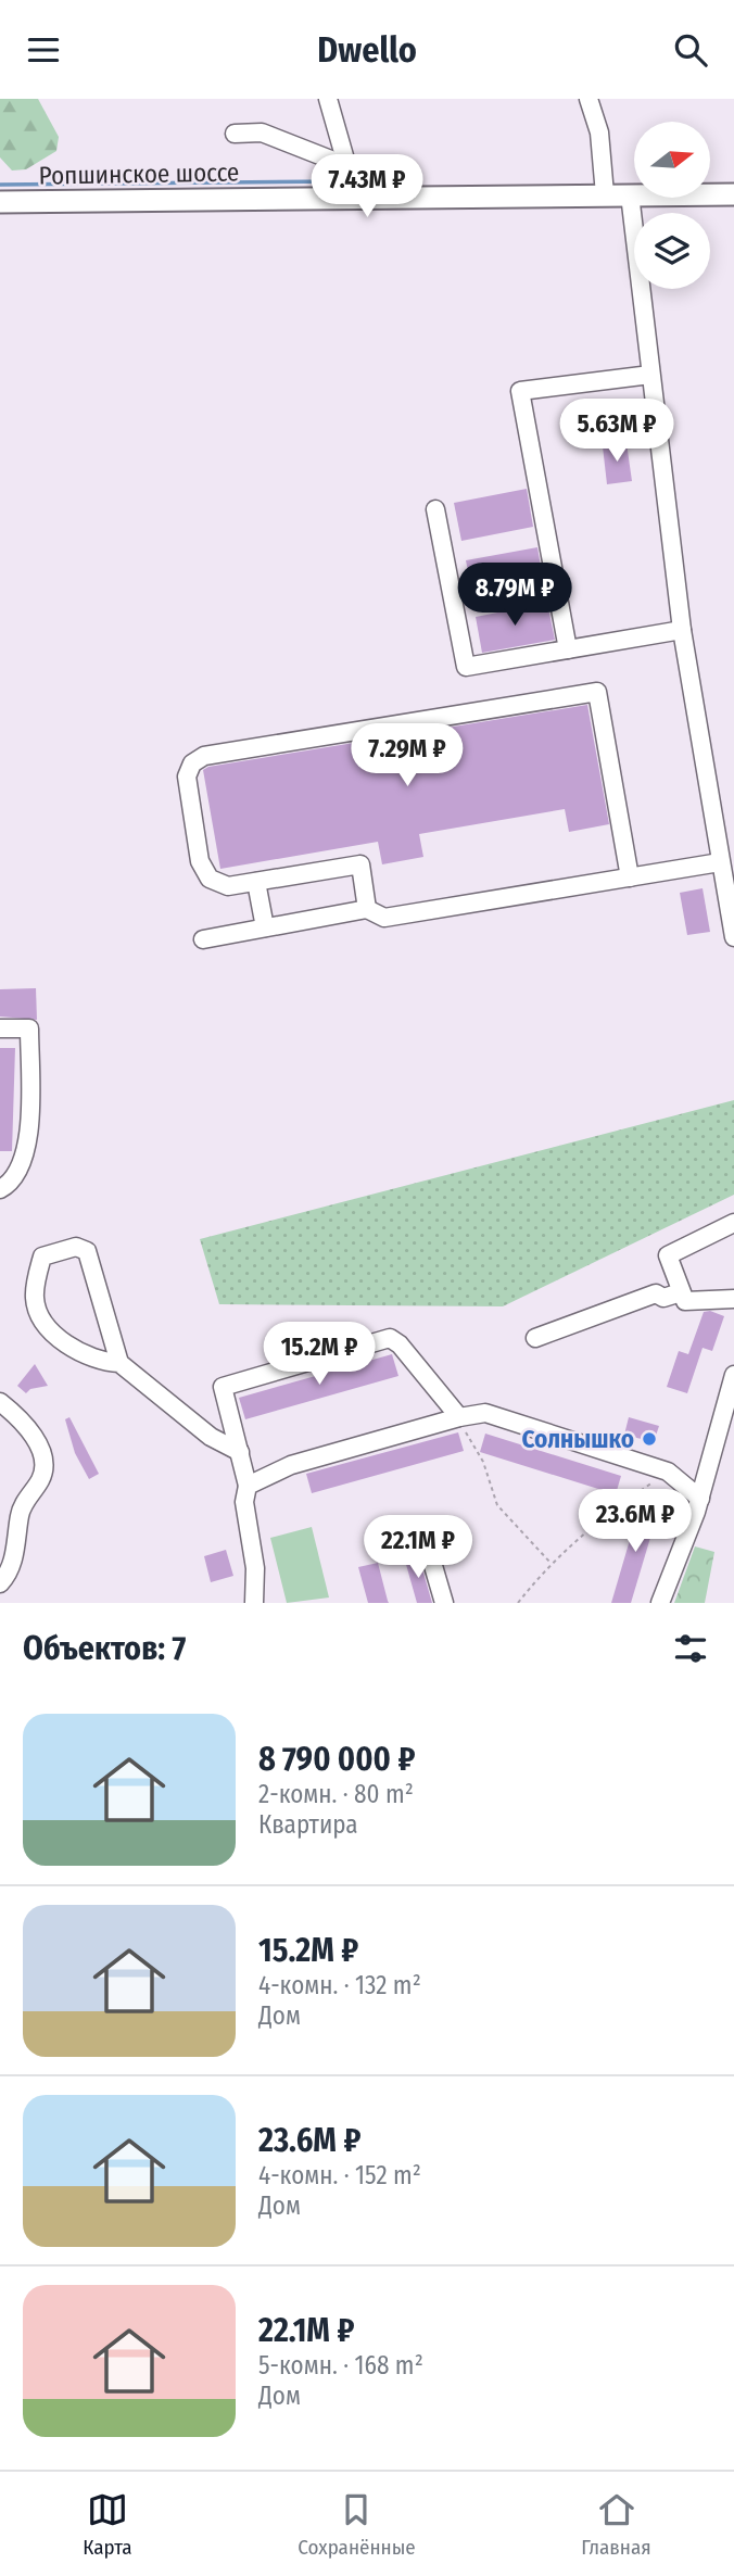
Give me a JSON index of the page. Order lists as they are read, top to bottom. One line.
{"streets":{"main road":["Ропшинское шоссе"]},"places":["Солнышко"],"north":"right","page":{"header":"Dwello","price":["7.43M ₽","5.63M ₽","8.79M ₽","7.29M ₽","15.2M ₽","23.6M ₽","22.1M ₽"],"heading":"Объектов: 7","list":[{"name":"8 790 000 ₽","note":"2-комн. · 80 m² · Квартира"},{"name":"15.2M ₽","note":"4-комн. · 132 m² · Дом"},{"name":"23.6M ₽","note":"4-комн. · 152 m² · Дом"},{"name":"22.1M ₽","note":"5-комн. · 168 m² · Дом"}],"tabs":["Карта","Сохранённые","Главная"]}}
